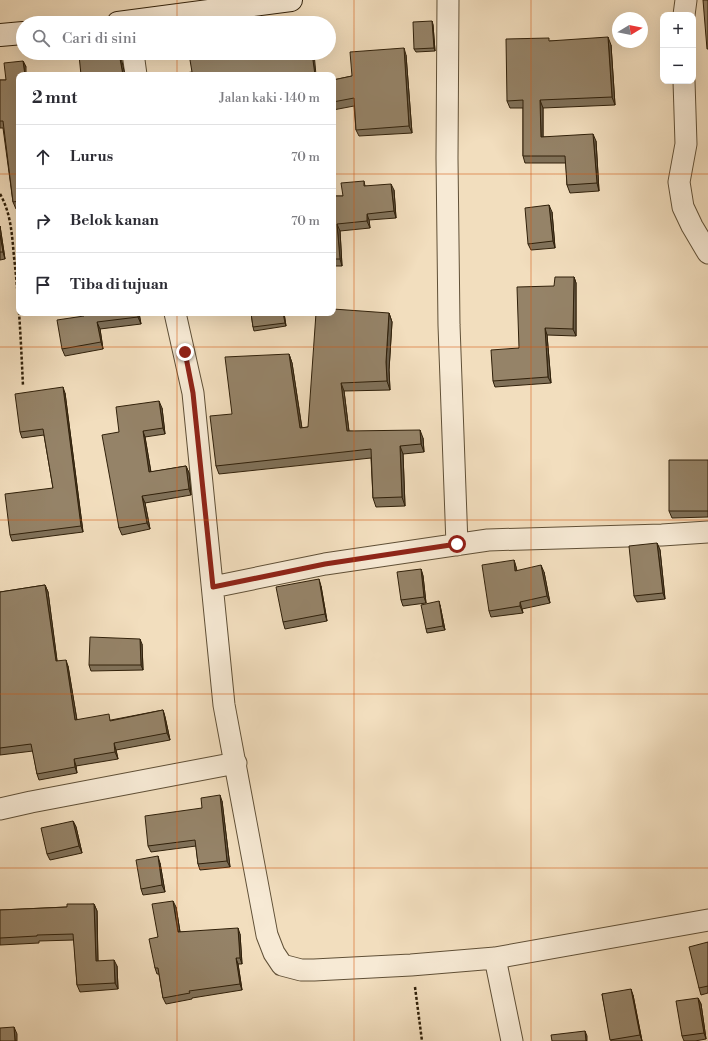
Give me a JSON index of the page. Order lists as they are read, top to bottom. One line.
{"north":"right","page":{"map_buttons":["+","−"],"search":"Cari di sini","heading":["2 mnt","Jalan kaki · 140 m"],"list":[["Lurus","70 m"],["Belok kanan","70 m"],"Tiba di tujuan"]}}
